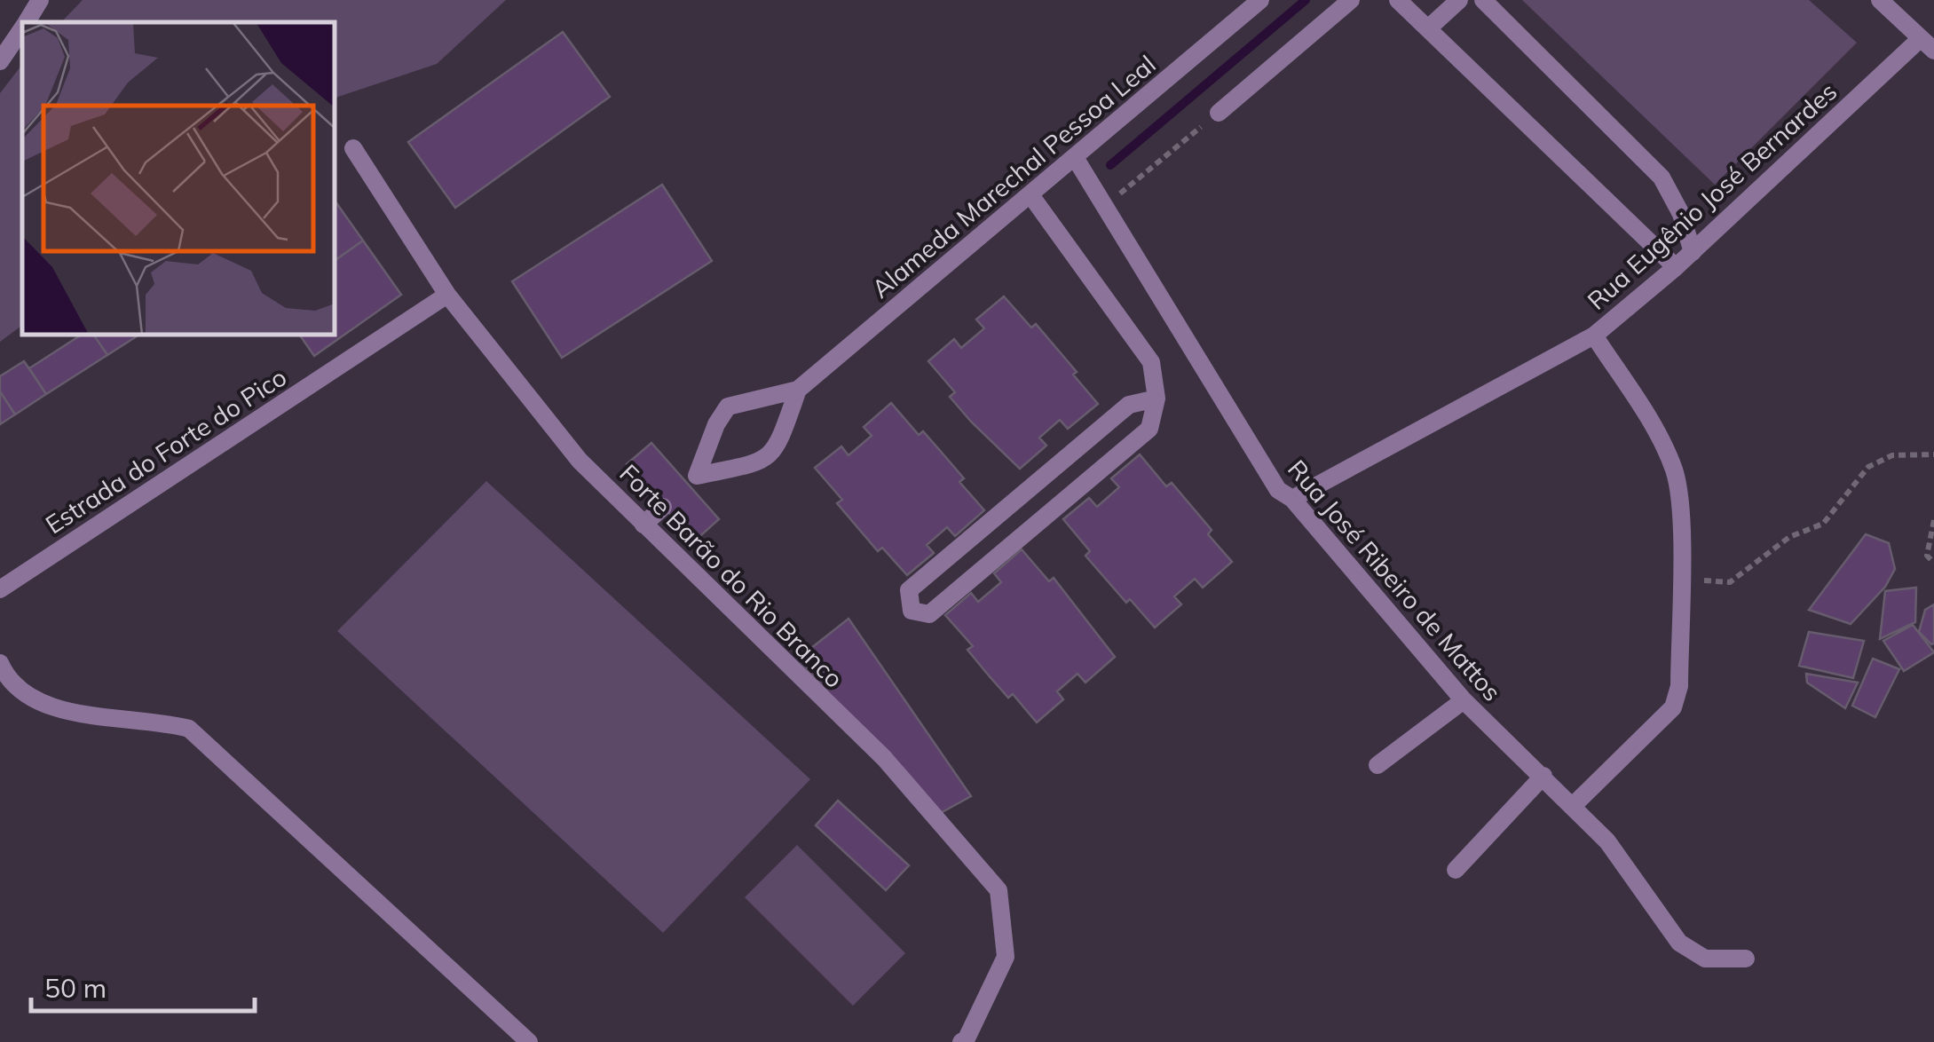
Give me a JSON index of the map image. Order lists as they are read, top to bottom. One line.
{"streets":{"street":["Alameda Marechal Pessoa Leal","Rua Eugênio José Bernardes","Estrada do Forte do Pico","Forte Barão do Rio Branco","Rua José Ribeiro de Mattos"]},"crossings":[["Alameda Marechal Pessoa Leal","Rua José Ribeiro de Mattos"],["Rua Eugênio José Bernardes","Rua José Ribeiro de Mattos"],["Estrada do Forte do Pico","Forte Barão do Rio Branco"]],"scale_bar":"50 m"}
